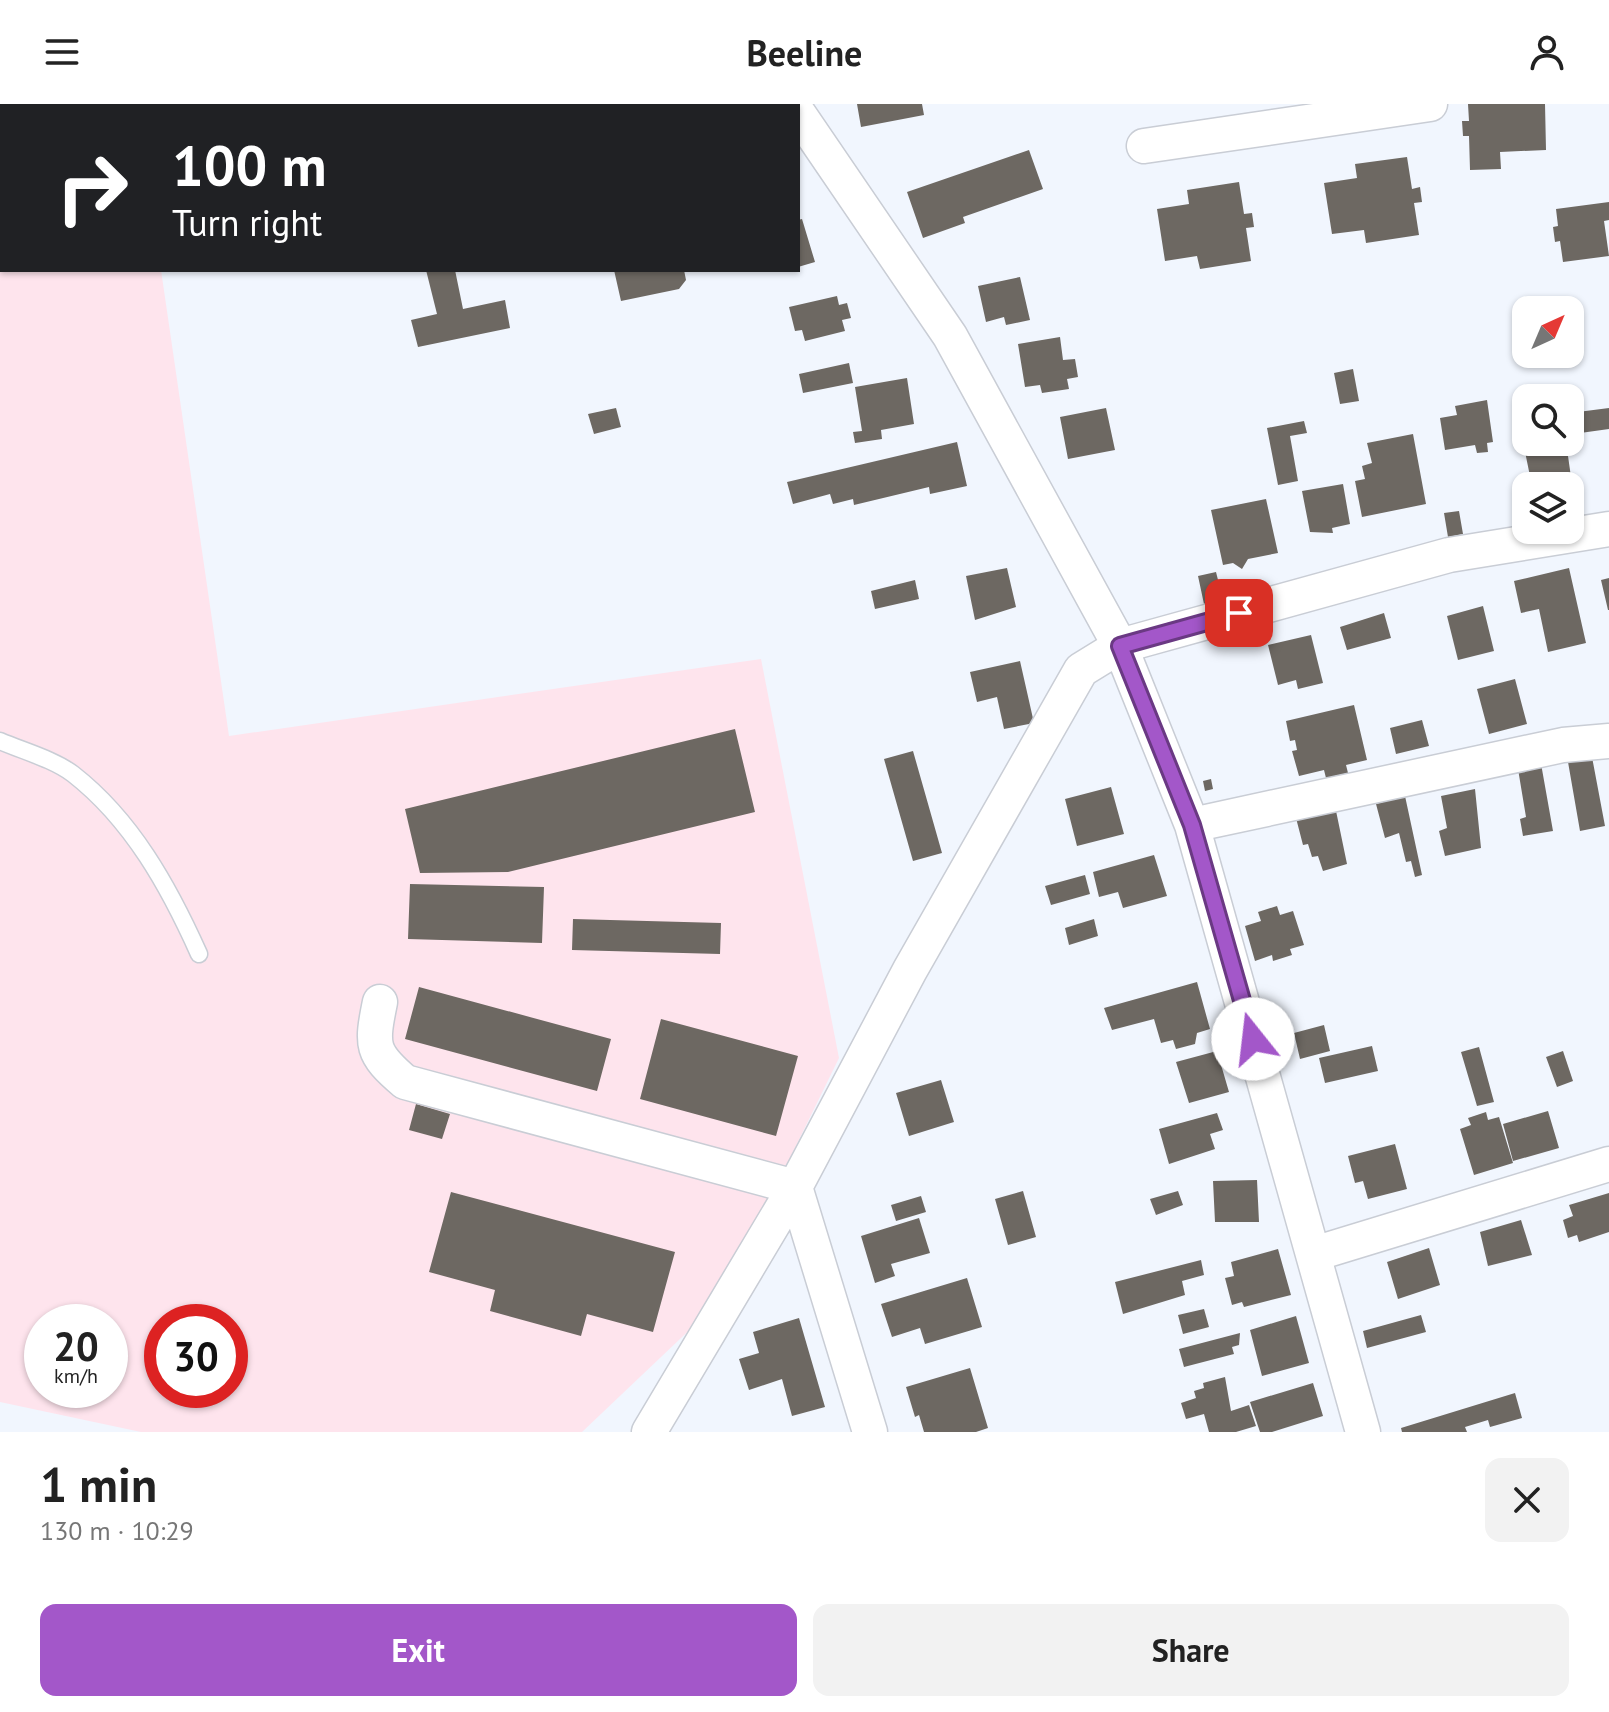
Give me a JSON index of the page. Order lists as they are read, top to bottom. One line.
{"north":"top right","page":{"header":"Beeline","turn":["100 m","Turn right"],"speed":"20 km/h","limit":"30","heading":["1 min","130 m · 10:29"],"buttons":["Exit","Share"]}}
